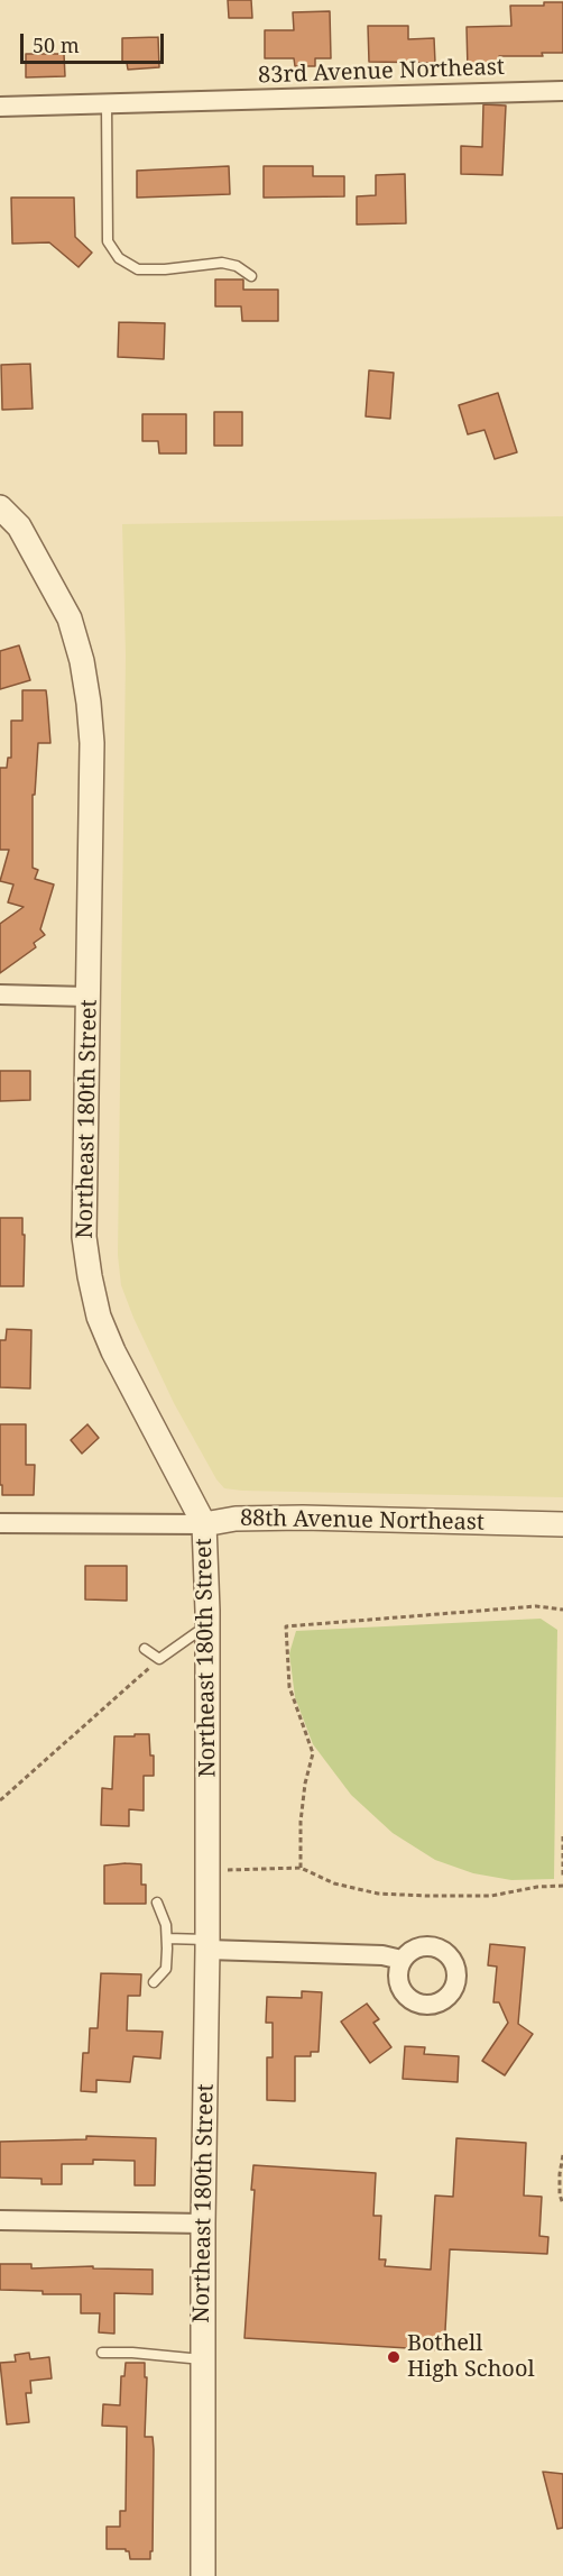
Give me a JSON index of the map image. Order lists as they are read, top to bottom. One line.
{"streets":{"street":["83rd Avenue Northeast","Northeast 180th Street","88th Avenue Northeast"]},"crossings":[["Northeast 180th Street","88th Avenue Northeast"]],"places":["Bothell High School"],"scale_bar":"50 m"}
